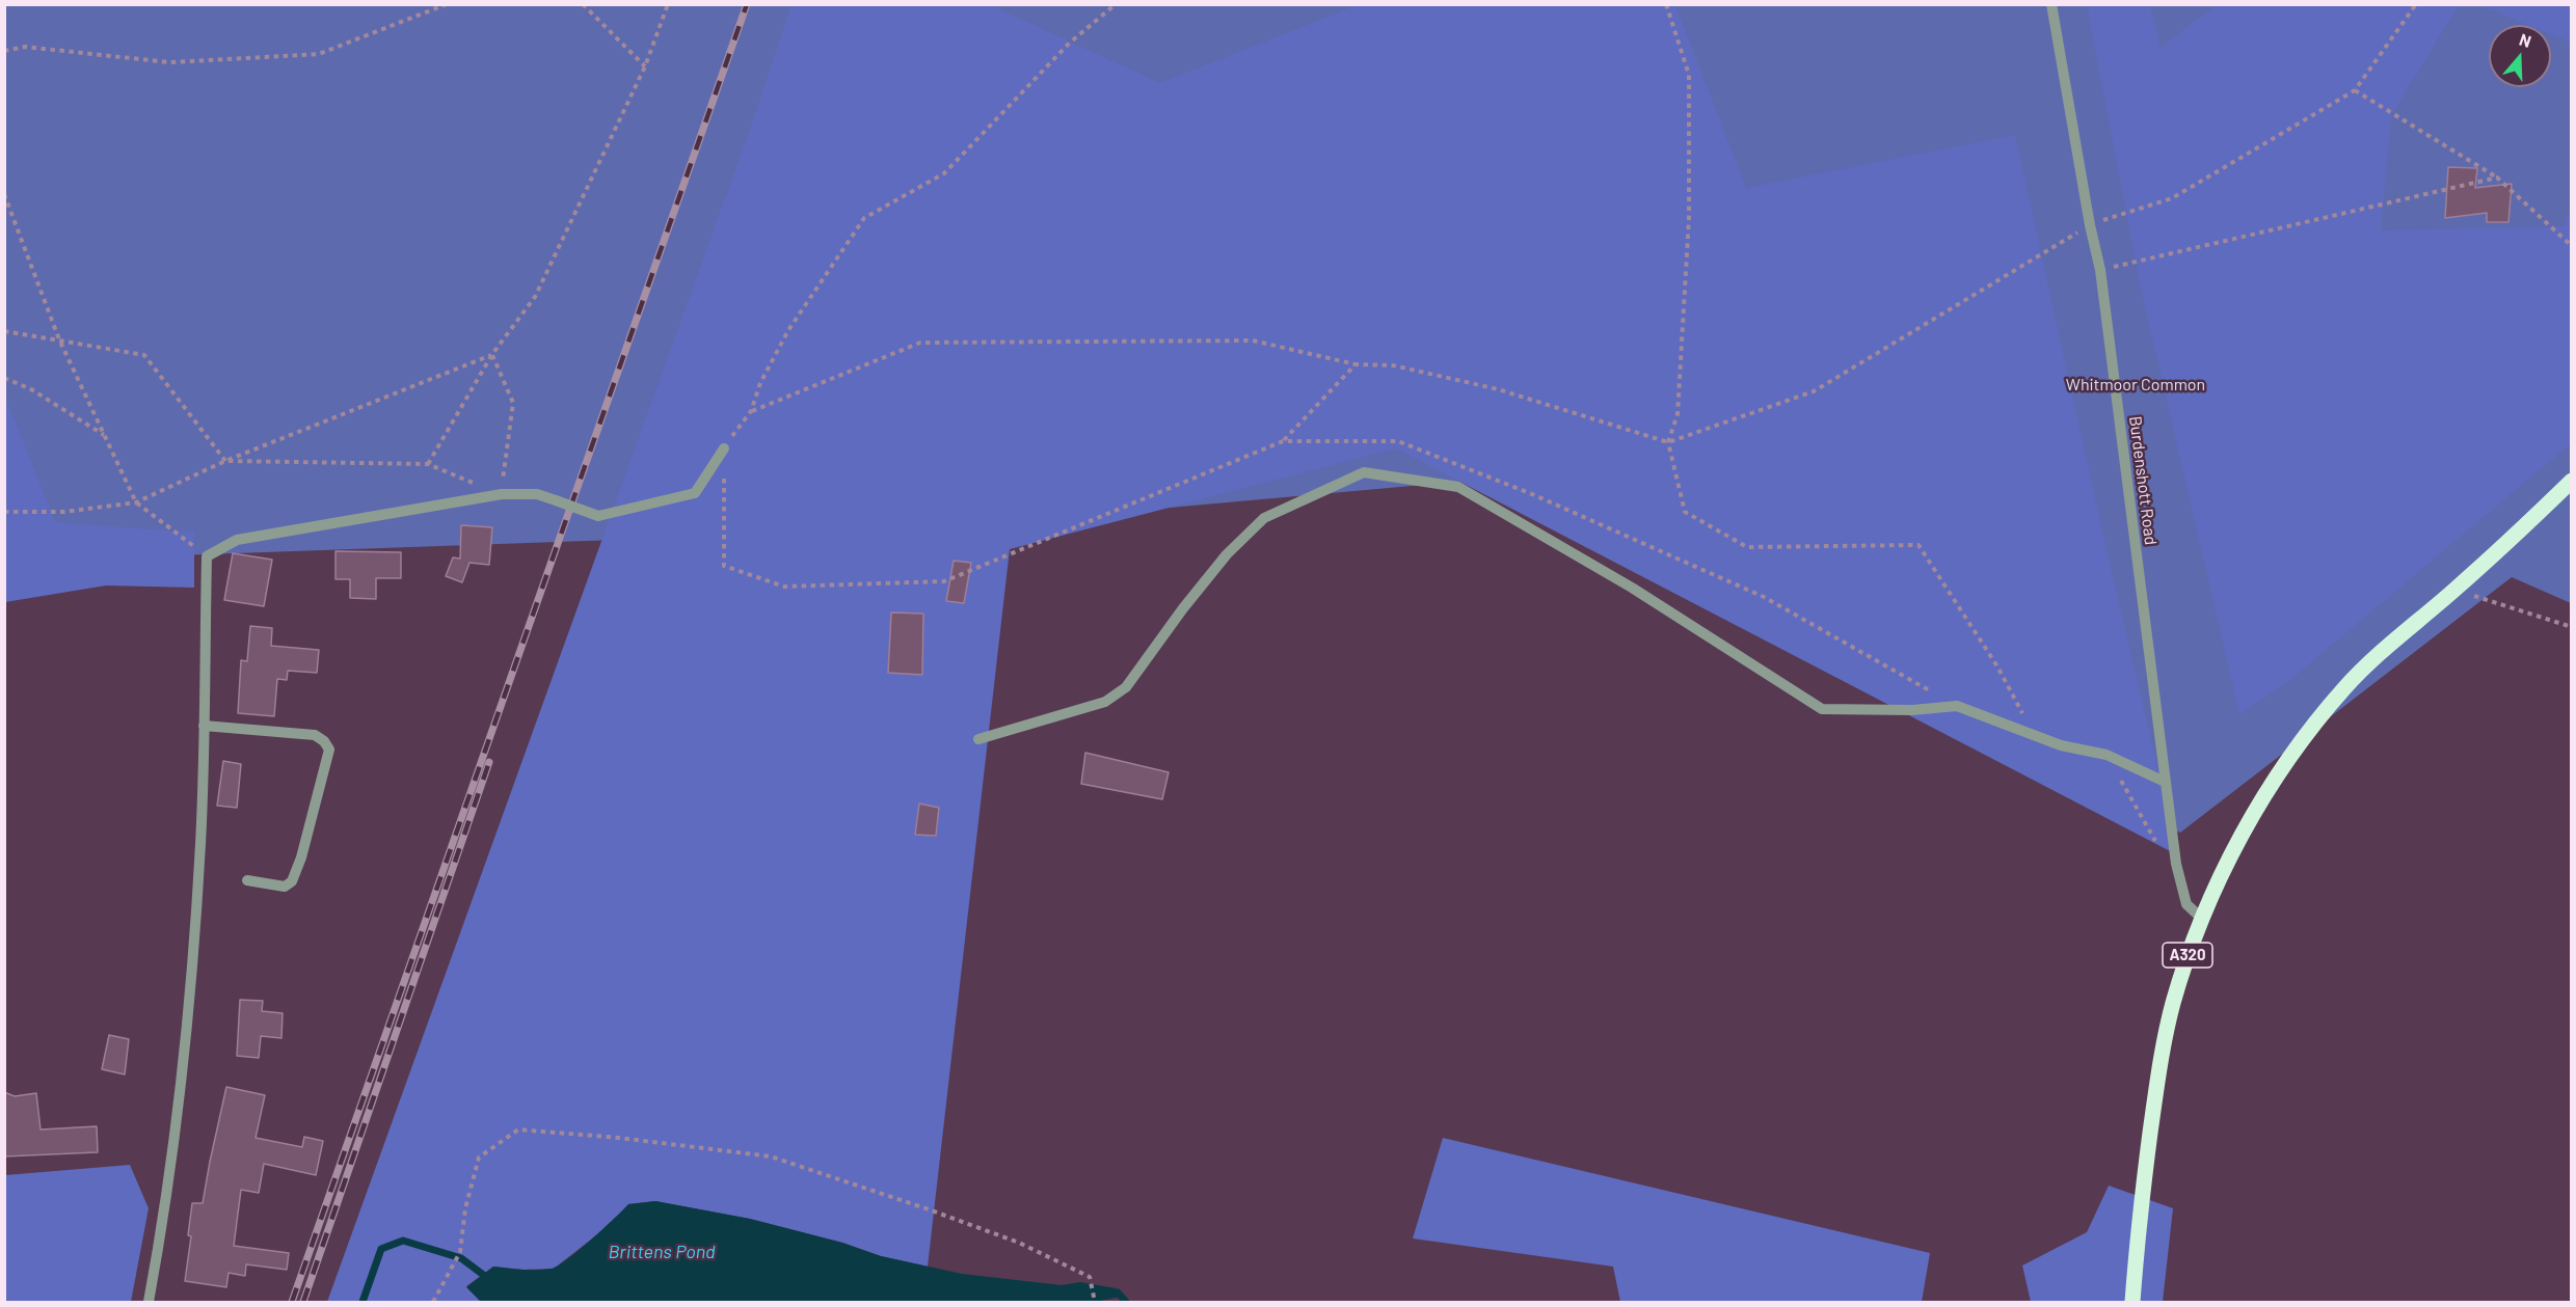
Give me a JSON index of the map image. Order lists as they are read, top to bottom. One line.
{"streets":{"main road":["A320"],"street":["Burdenshott Road"]},"crossings":[["Burdenshott Road","A320"]],"water":["Brittens Pond"],"parks":["Whitmoor Common"],"north":"top"}
